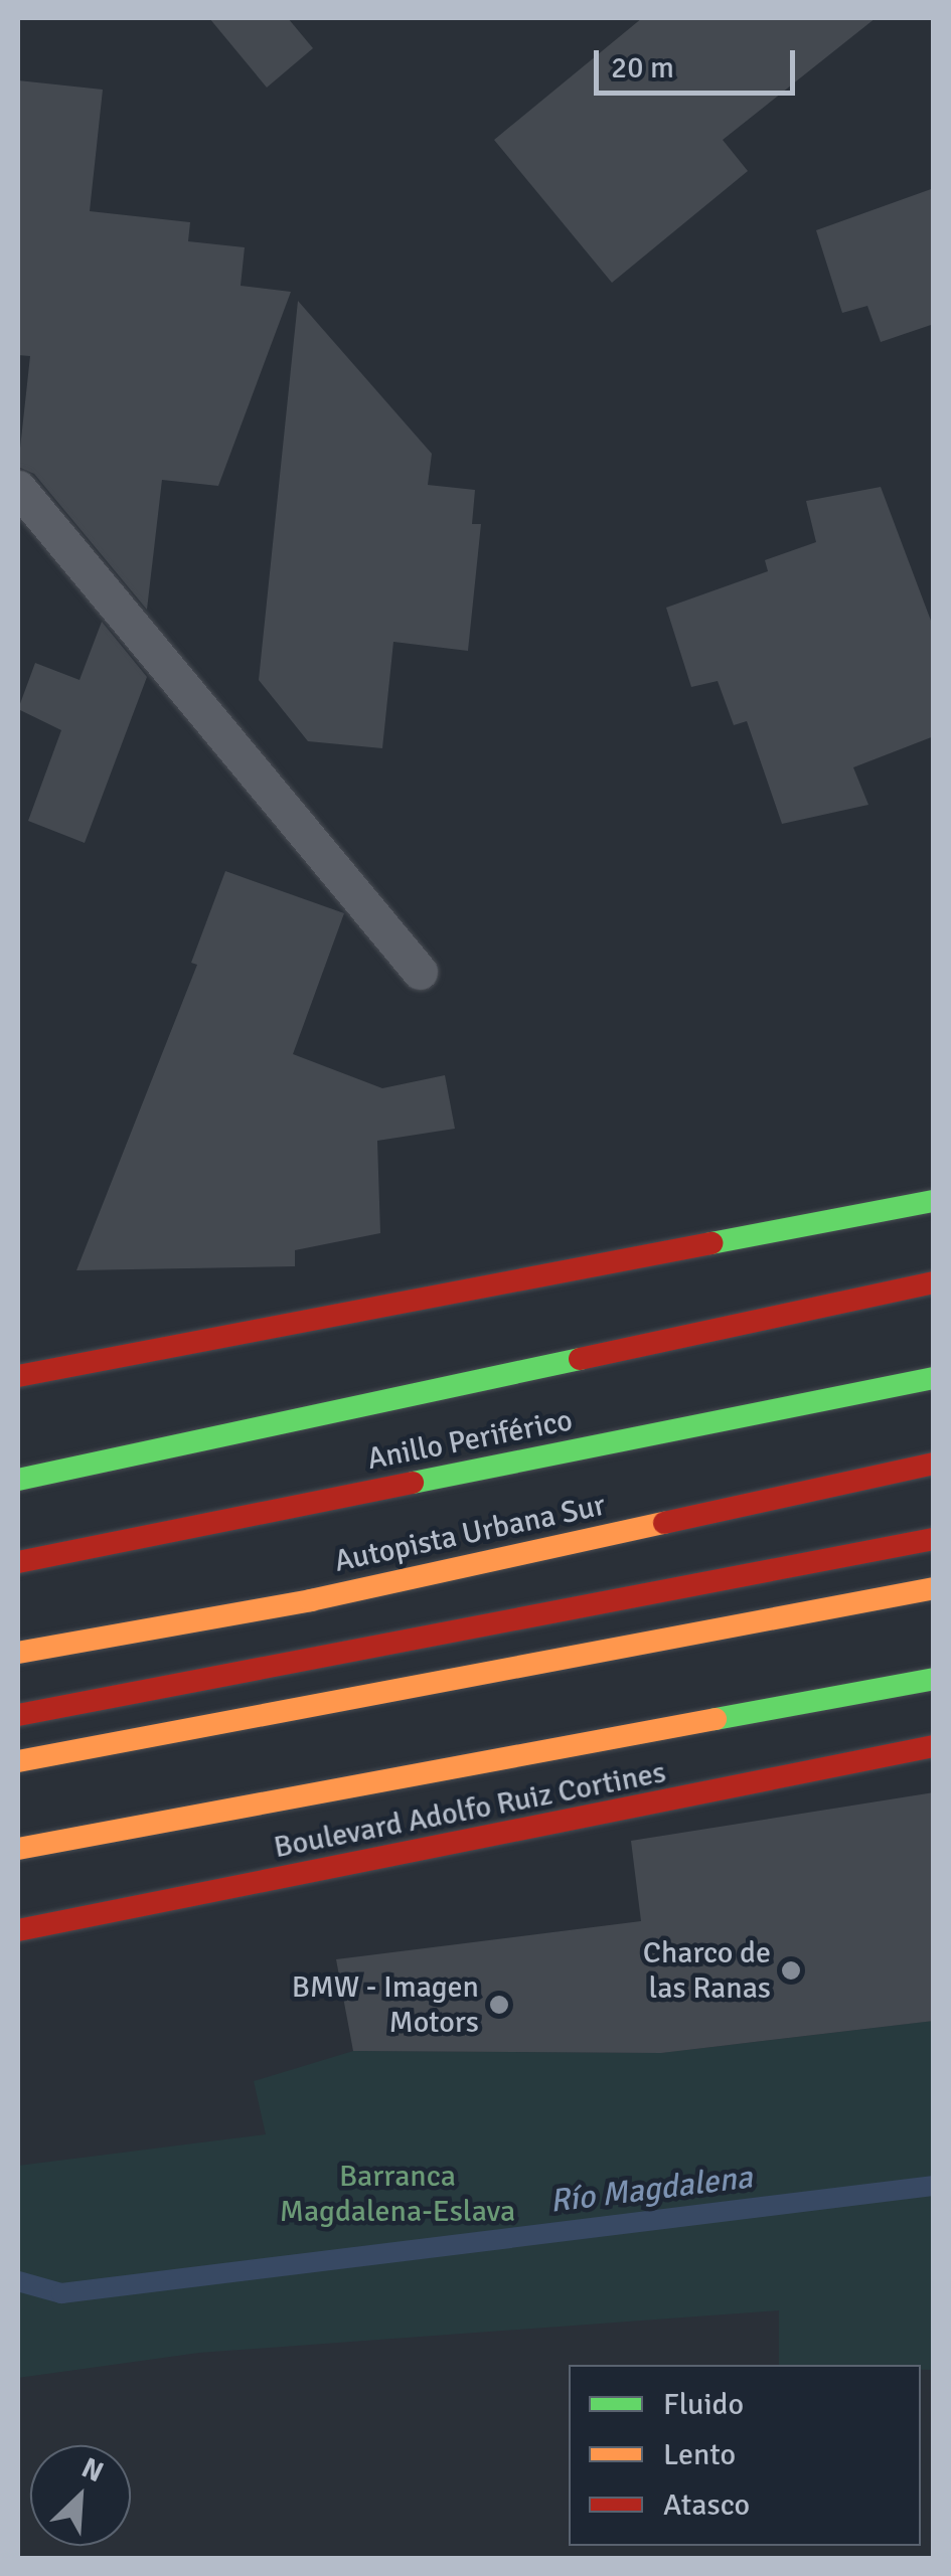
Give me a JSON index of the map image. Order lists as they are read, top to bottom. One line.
{"streets":{"main road":["Anillo Periférico","Autopista Urbana Sur","Boulevard Adolfo Ruiz Cortines"]},"water":["Río Magdalena"],"parks":["Barranca Magdalena-Eslava"],"places":["Charco de las Ranas","BMW - Imagen Motors"],"legend":["Fluido","Lento","Atasco"],"scale_bar":"20 m","north":"top right"}
